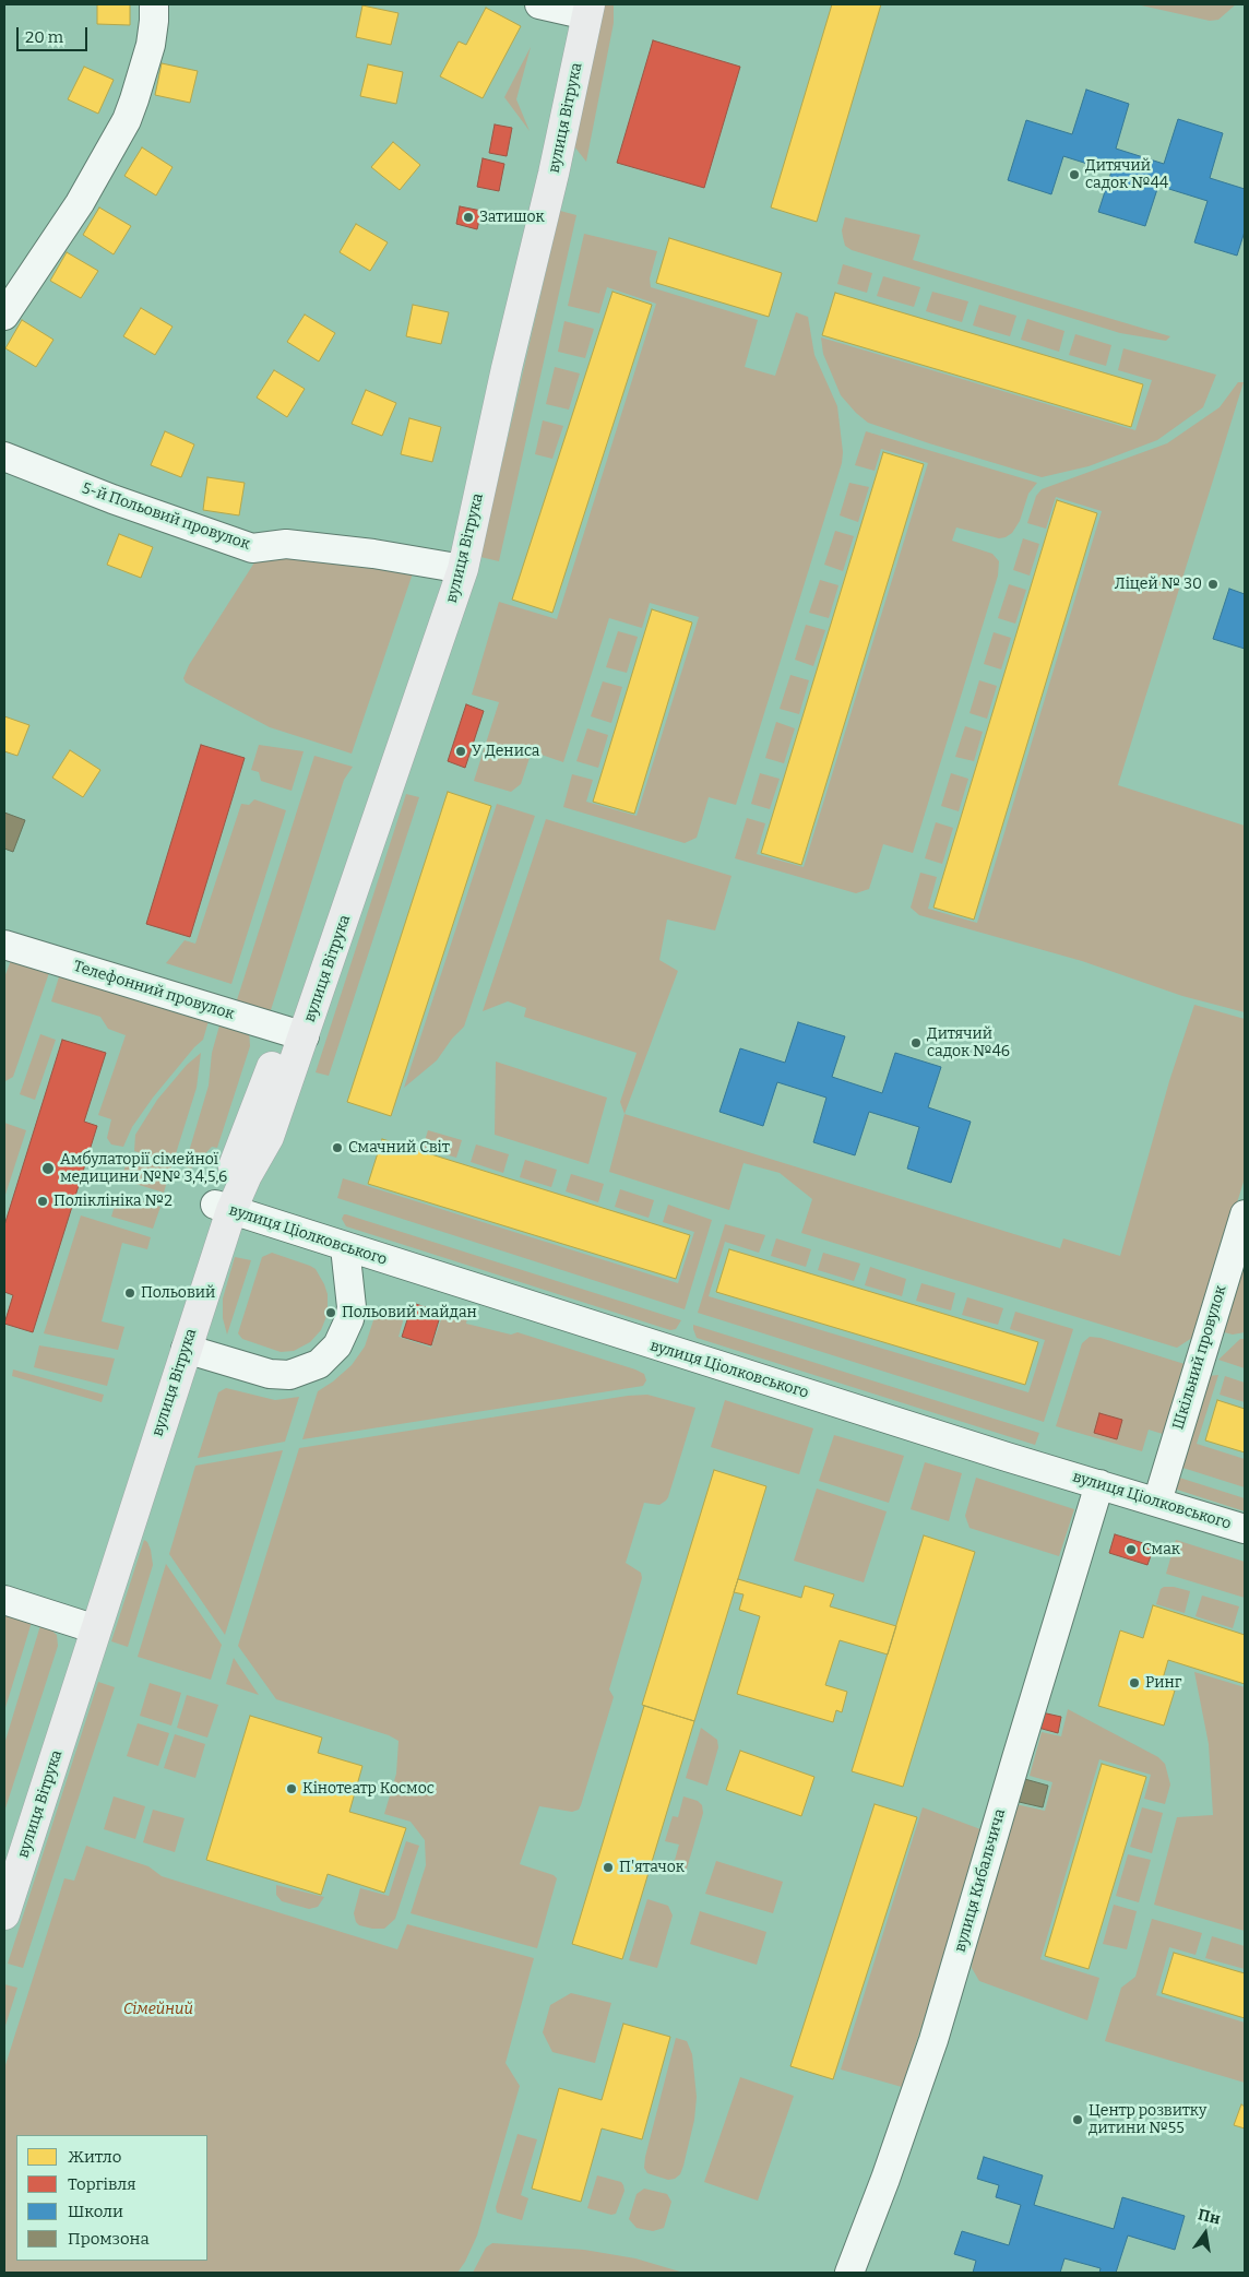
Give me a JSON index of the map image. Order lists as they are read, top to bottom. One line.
{"streets":{"main road":["вулиця Вітрука"],"street":["5-й Польовий провулок","Телефонний провулок","вулиця Ціолковського","Шкільний провулок","вулиця Кибальчича"]},"crossings":[["вулиця Вітрука","5-й Польовий провулок"],["вулиця Вітрука","Телефонний провулок"],["вулиця Вітрука","вулиця Ціолковського"],["вулиця Ціолковського","Шкільний провулок"],["вулиця Ціолковського","вулиця Кибальчича"]],"parks":["Сімейний"],"places":["Дитячий садок №44","Затишок","Ліцей № 30","У Дениса","Дитячий садок №46","Смачний Світ","Амбулаторії сімейної медицини №№ 3,4,5,6","Поліклініка №2","Польовий","Польовий майдан","Смак","Ринг","Кінотеатр Космос","П'ятачок","Центр розвитку дитини №55"],"legend":["Житло","Торгівля","Школи","Промзона"],"scale_bar":"20 m","north":"top"}
